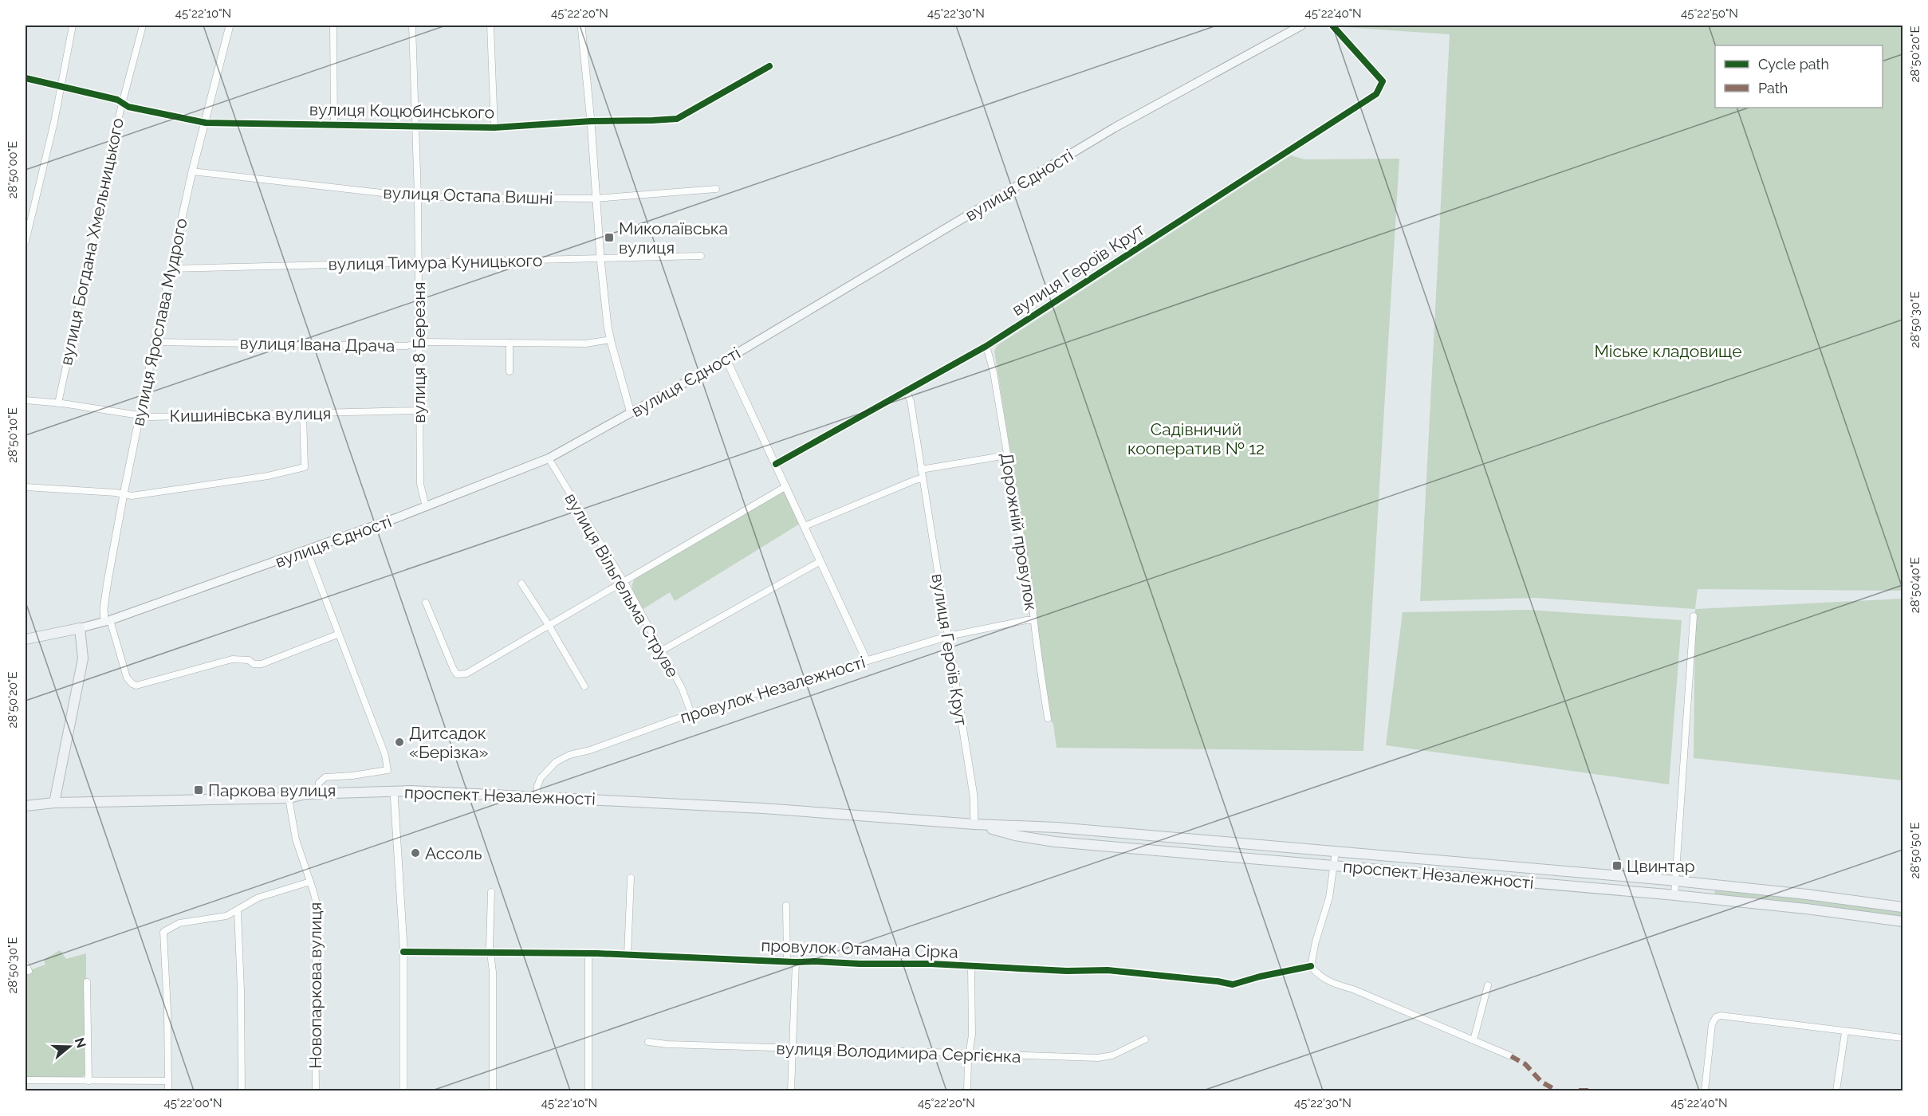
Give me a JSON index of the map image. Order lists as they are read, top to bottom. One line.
{"streets":{"main road":["вулиця Єдності","проспект Незалежності"],"street":["вулиця Коцюбинського","вулиця Остапа Вишні","вулиця Богдана Хмельницького","вулиця Тимура Куницького","вулиця Героїв Крут","вулиця Ярослава Мудрого","вулиця Івана Драча","вулиця 8 Березня","Кишинівська вулиця","Дорожній провулок","вулиця Вільгельма Струве","провулок Незалежності","провулок Отамана Сірка","Новопаркова вулиця","вулиця Володимира Сергієнка"]},"crossings":[["вулиця Коцюбинського","вулиця Богдана Хмельницького"],["вулиця Коцюбинського","вулиця Ярослава Мудрого"],["вулиця Коцюбинського","вулиця 8 Березня"],["вулиця Єдності","вулиця Ярослава Мудрого"],["вулиця Єдності","вулиця 8 Березня"],["вулиця Єдності","вулиця Вільгельма Струве"],["вулиця Остапа Вишні","вулиця Ярослава Мудрого"],["вулиця Остапа Вишні","вулиця 8 Березня"],["вулиця Богдана Хмельницького","Кишинівська вулиця"],["вулиця Тимура Куницького","вулиця Ярослава Мудрого"],["вулиця Тимура Куницького","вулиця 8 Березня"],["вулиця Героїв Крут","Дорожній провулок"],["вулиця Героїв Крут","провулок Незалежності"],["вулиця Героїв Крут","проспект Незалежності"],["вулиця Ярослава Мудрого","вулиця Івана Драча"],["вулиця Ярослава Мудрого","Кишинівська вулиця"],["вулиця Івана Драча","вулиця 8 Березня"],["вулиця 8 Березня","Кишинівська вулиця"],["Дорожній провулок","провулок Незалежності"],["вулиця Вільгельма Струве","провулок Незалежності"],["провулок Незалежності","проспект Незалежності"],["проспект Незалежності","Новопаркова вулиця"]],"parks":["Міське кладовище","Садівничий кооператив № 12"],"places":{"transit":["Миколаївська вулиця","Паркова вулиця","Цвинтар"],"other":["Дитсадок «Берізка»","Ассоль"]},"legend":["Cycle path","Path"],"north":"right","coordinates":["45°22'10\"N","45°22'20\"N","45°22'30\"N","45°22'40\"N","45°22'50\"N","28°50'20\"E","28°50'00\"E","28°50'30\"E","28°50'10\"E","28°50'40\"E","28°50'50\"E","45°22'00\"N"]}
